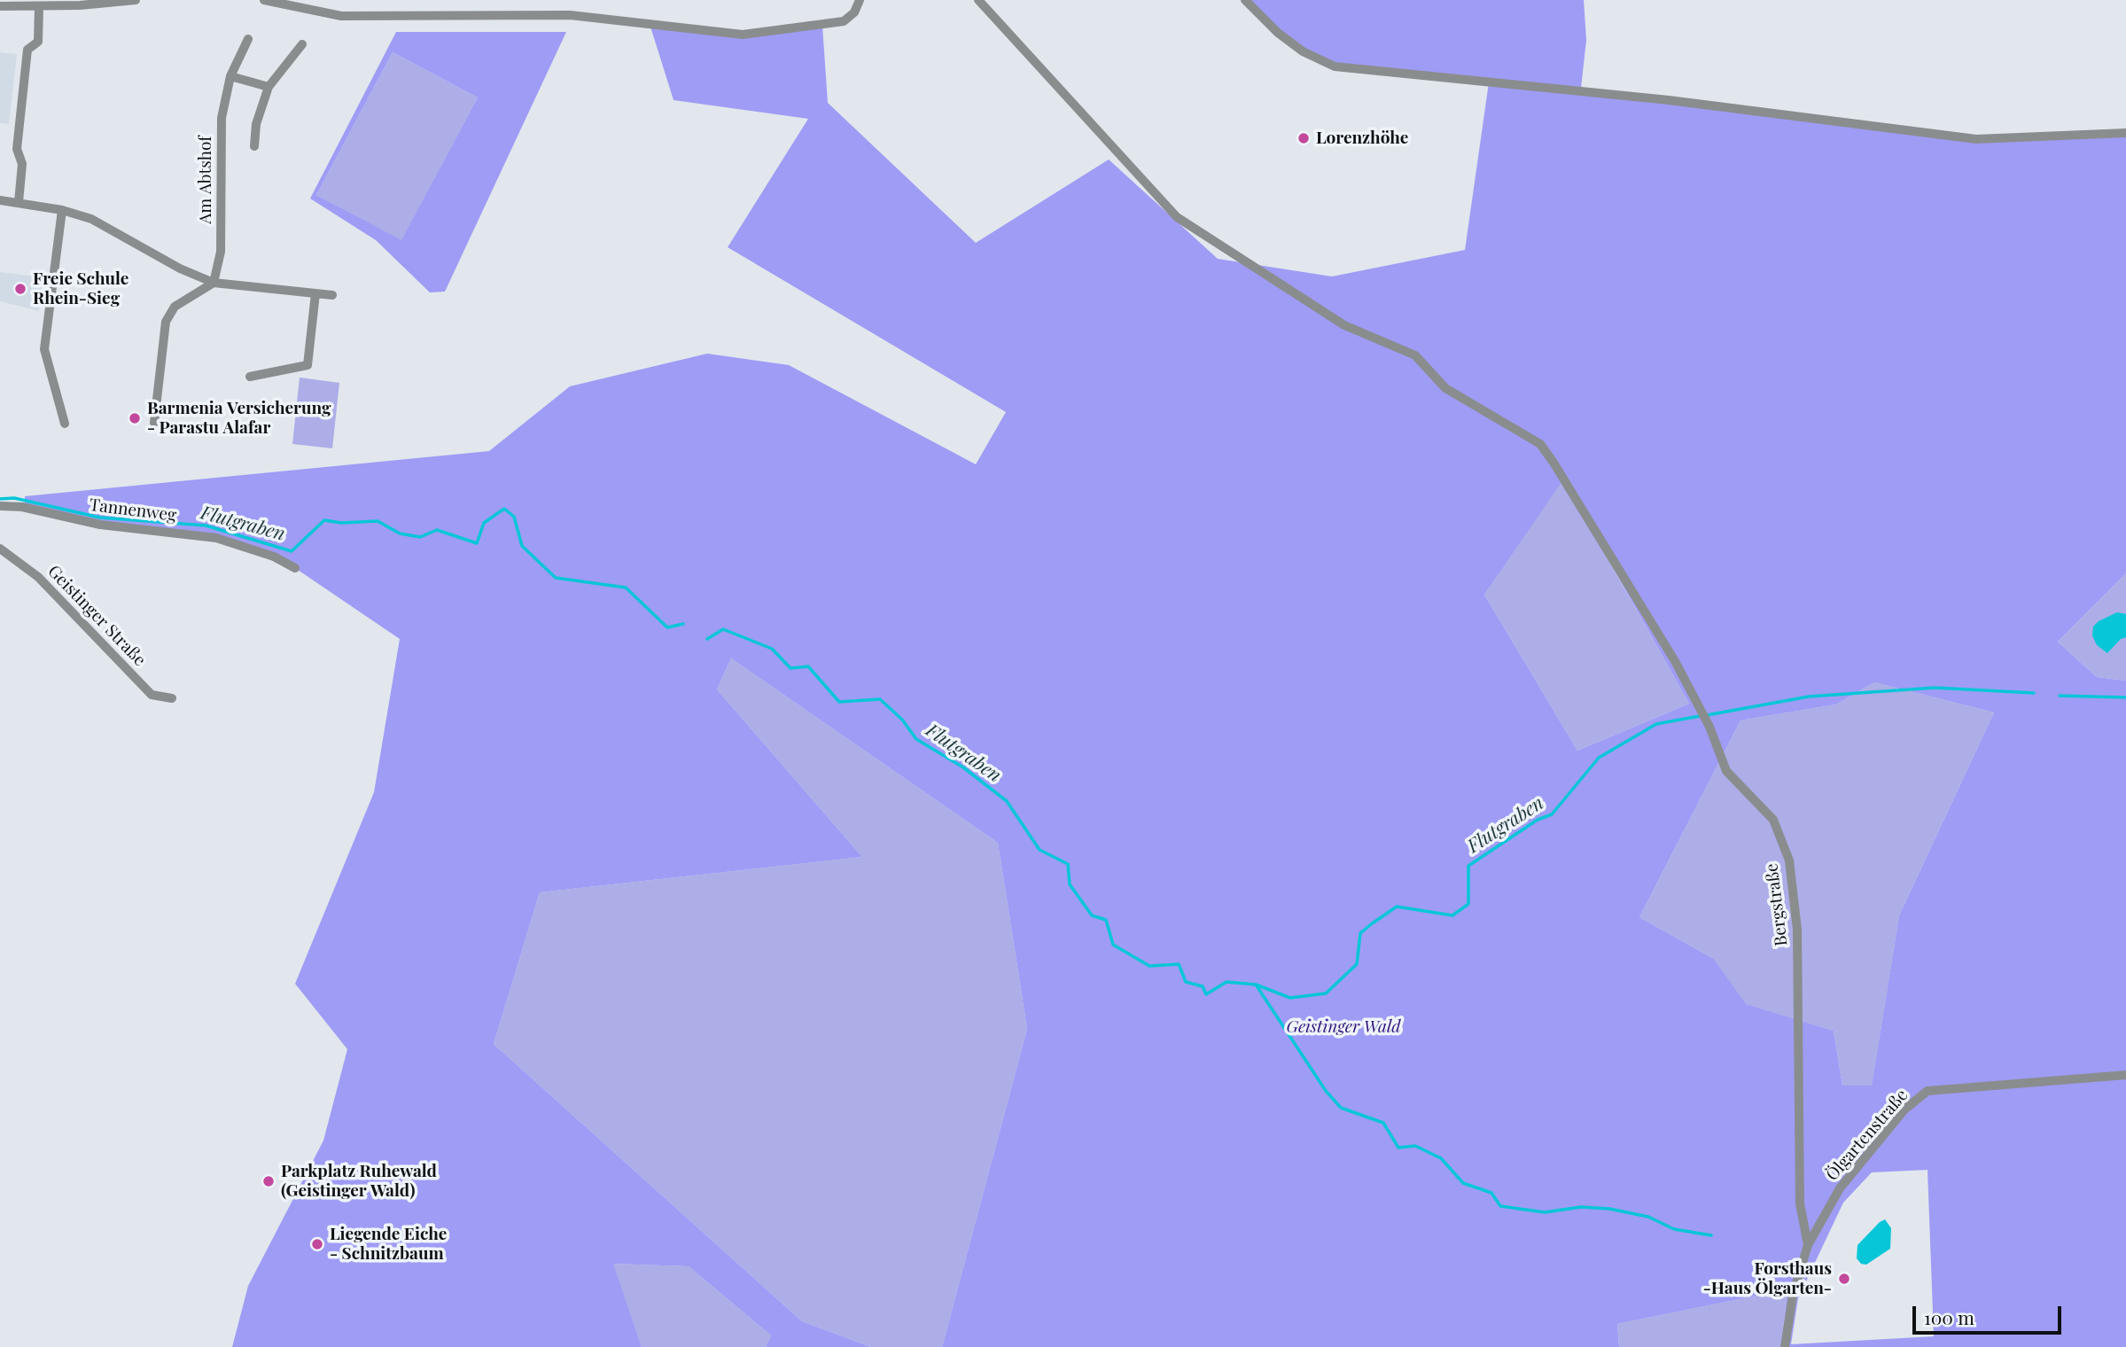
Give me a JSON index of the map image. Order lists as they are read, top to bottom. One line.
{"streets":{"street":["Am Abtshof","Tannenweg","Geistinger Straße","Bergstraße","Ölgartenstraße"]},"crossings":[["Bergstraße","Ölgartenstraße"]],"water":["Flutgraben"],"parks":["Geistinger Wald"],"places":["Lorenzhöhe","Freie Schule Rhein-Sieg","Barmenia Versicherung - Parastu Alafar","Parkplatz Ruhewald (Geistinger Wald)","Liegende Eiche - Schnitzbaum","Forsthaus -Haus Ölgarten-"],"scale_bar":"100 m"}
